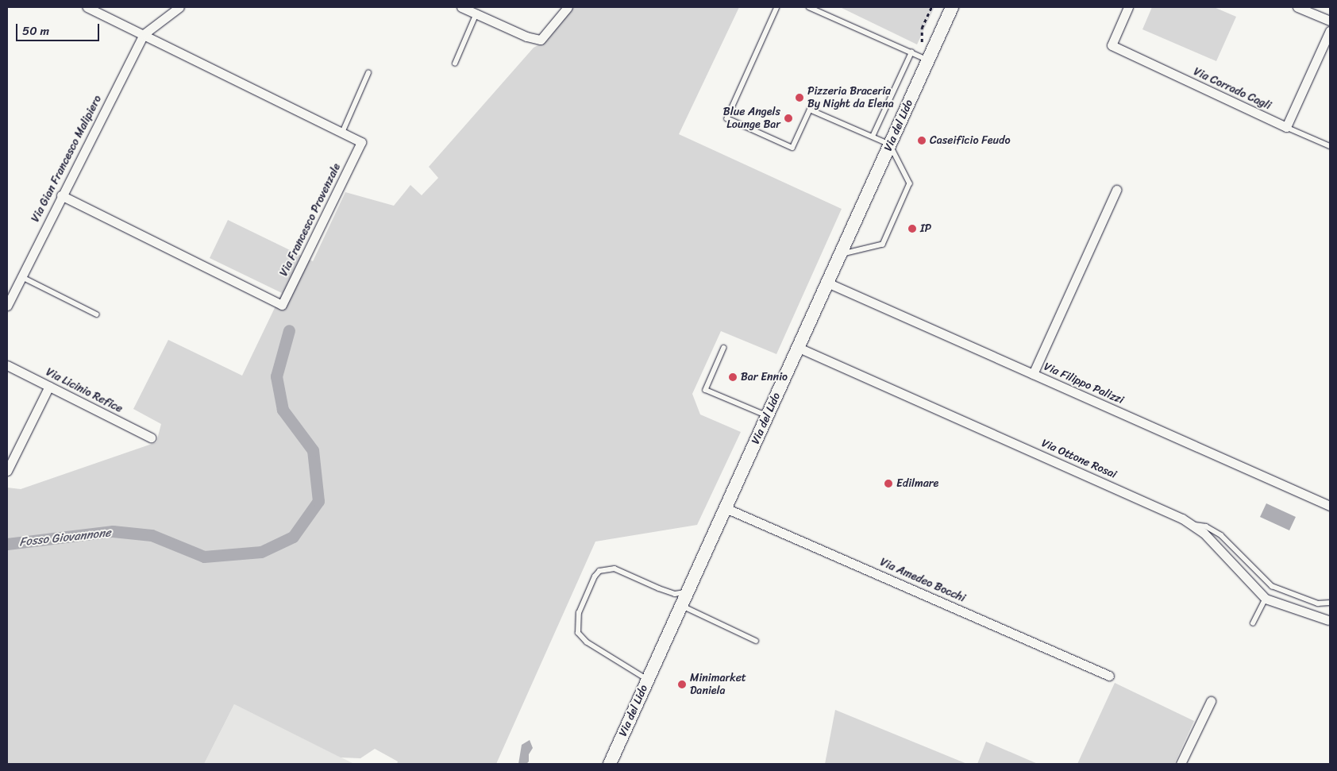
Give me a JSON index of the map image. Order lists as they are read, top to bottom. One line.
{"streets":{"main road":["Via del Lido"],"street":["Via Corrado Cagli","Via Gian Francesco Malipiero","Via Francesco Provenzale","Via Filippo Palizzi","Via Licinio Refice","Via Ottone Rosai","Via Amedeo Bocchi"]},"crossings":[["Via del Lido","Via Filippo Palizzi"],["Via del Lido","Via Ottone Rosai"],["Via del Lido","Via Amedeo Bocchi"],["Via Gian Francesco Malipiero","Via Francesco Provenzale"]],"water":["Fosso Giovannone"],"places":["Pizzeria Braceria By Night da Elena","Blue Angels Lounge Bar","Caseificio Feudo","IP","Bar Ennio","Edilmare","Minimarket Daniela"],"scale_bar":"50 m"}
